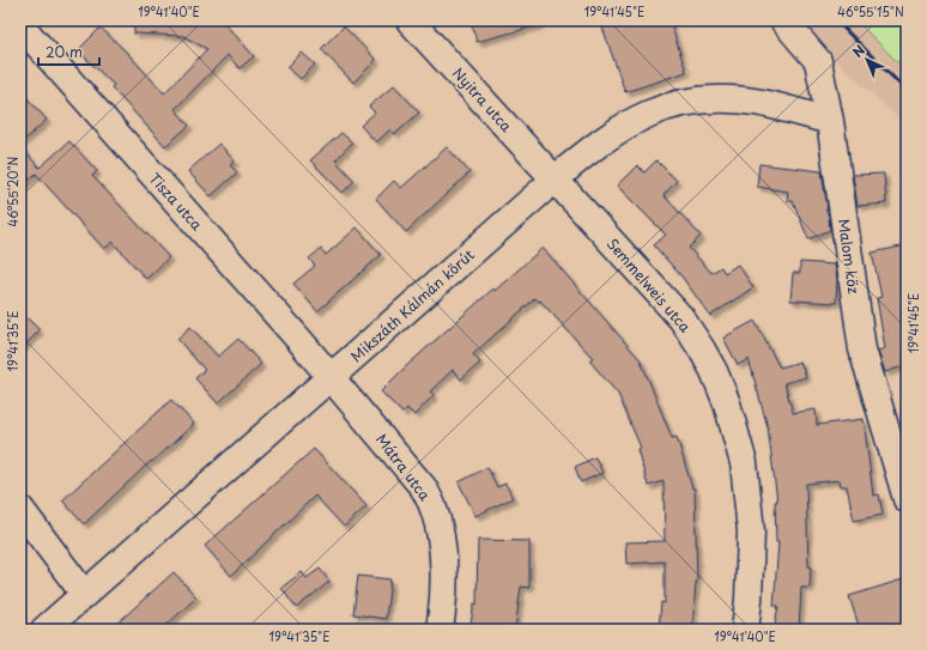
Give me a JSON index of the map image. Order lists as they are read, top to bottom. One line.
{"streets":{"street":["Nyitra utca","Tisza utca","Malom köz","Semmelweis utca","Mikszáth Kálmán körút","Mátra utca"]},"crossings":[["Nyitra utca","Semmelweis utca"],["Nyitra utca","Mikszáth Kálmán körút"],["Tisza utca","Mikszáth Kálmán körút"],["Tisza utca","Mátra utca"],["Malom köz","Mikszáth Kálmán körút"],["Semmelweis utca","Mikszáth Kálmán körút"],["Mikszáth Kálmán körút","Mátra utca"]],"scale_bar":"20 m","north":"top left","coordinates":["19°41'40\"E","19°41'45\"E","46°55'15\"N","46°55'20\"N","19°41'35\"E"]}
